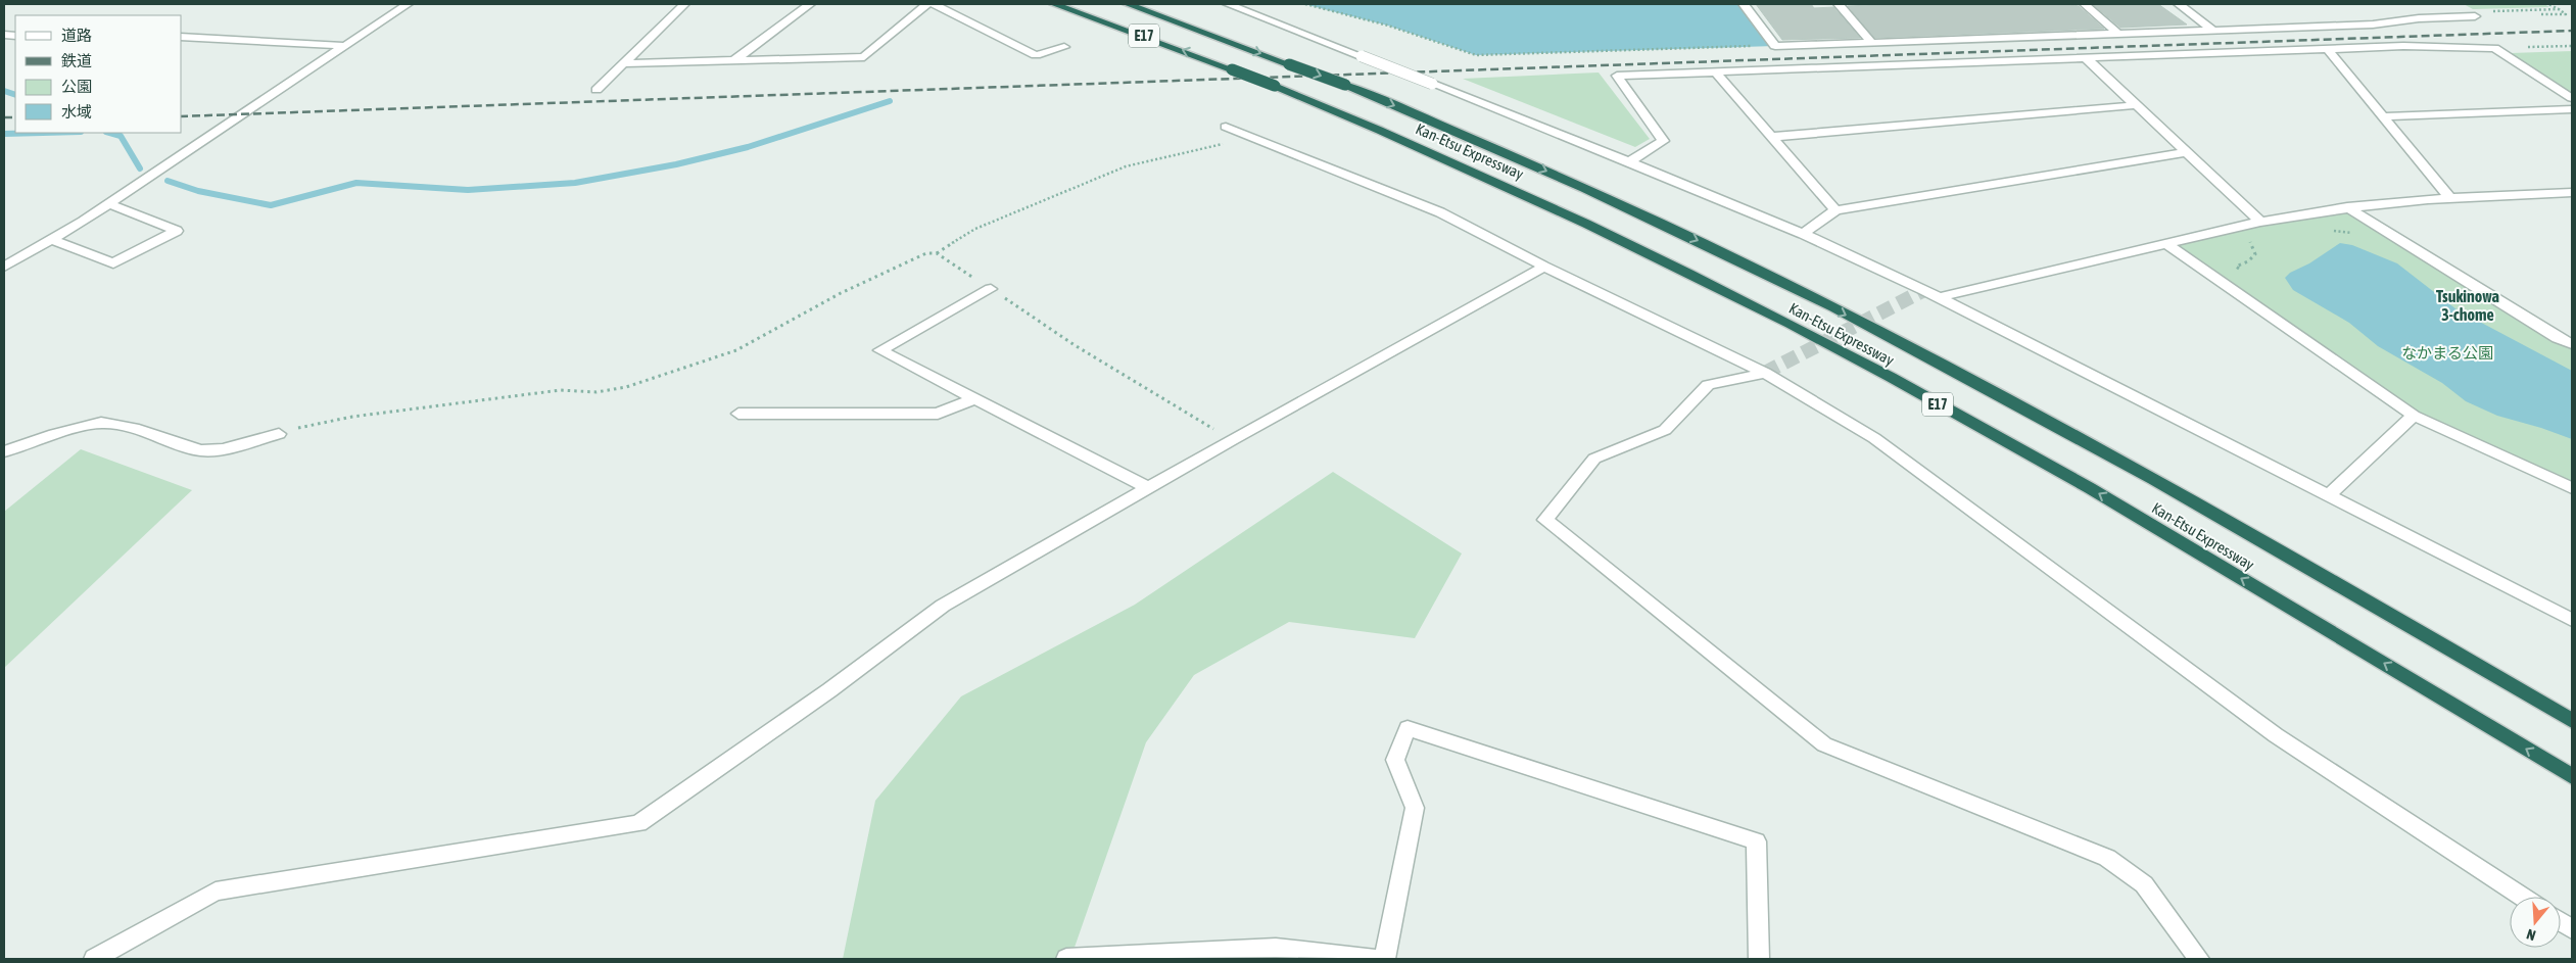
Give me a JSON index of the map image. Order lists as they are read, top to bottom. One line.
{"streets":{"highway":["E17","Kan-Etsu Expressway"]},"districts":["Tsukinowa 3-chome"],"parks":["なかまる公園"],"legend":["道路","鉄道","公園","水域"],"north":"bottom"}
